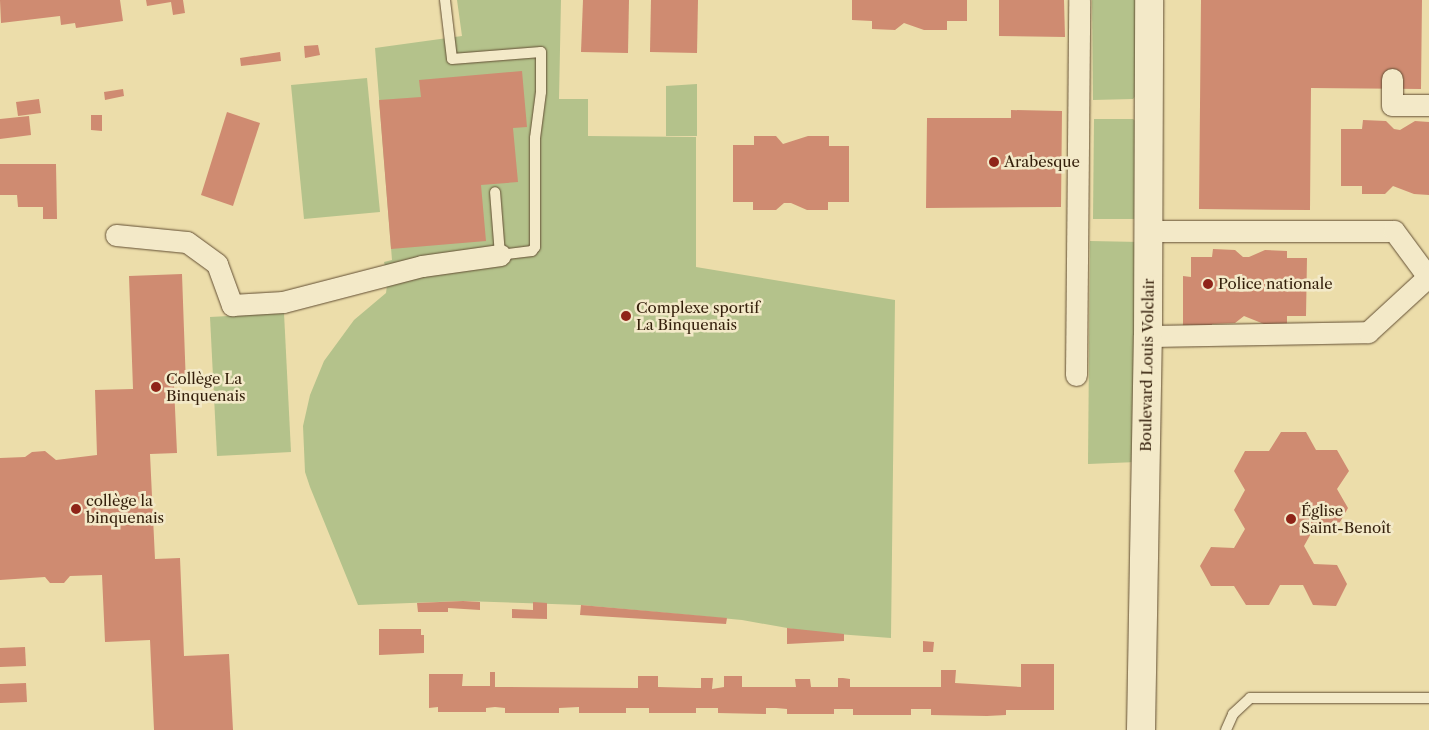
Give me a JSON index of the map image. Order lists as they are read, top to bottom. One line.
{"streets":{"street":["Boulevard Louis Volclair"]},"places":["Arabesque","Police nationale","Complexe sportif La Binquenais","Collège La Binquenais","collège la binquenais","Église Saint-Benoît"]}
